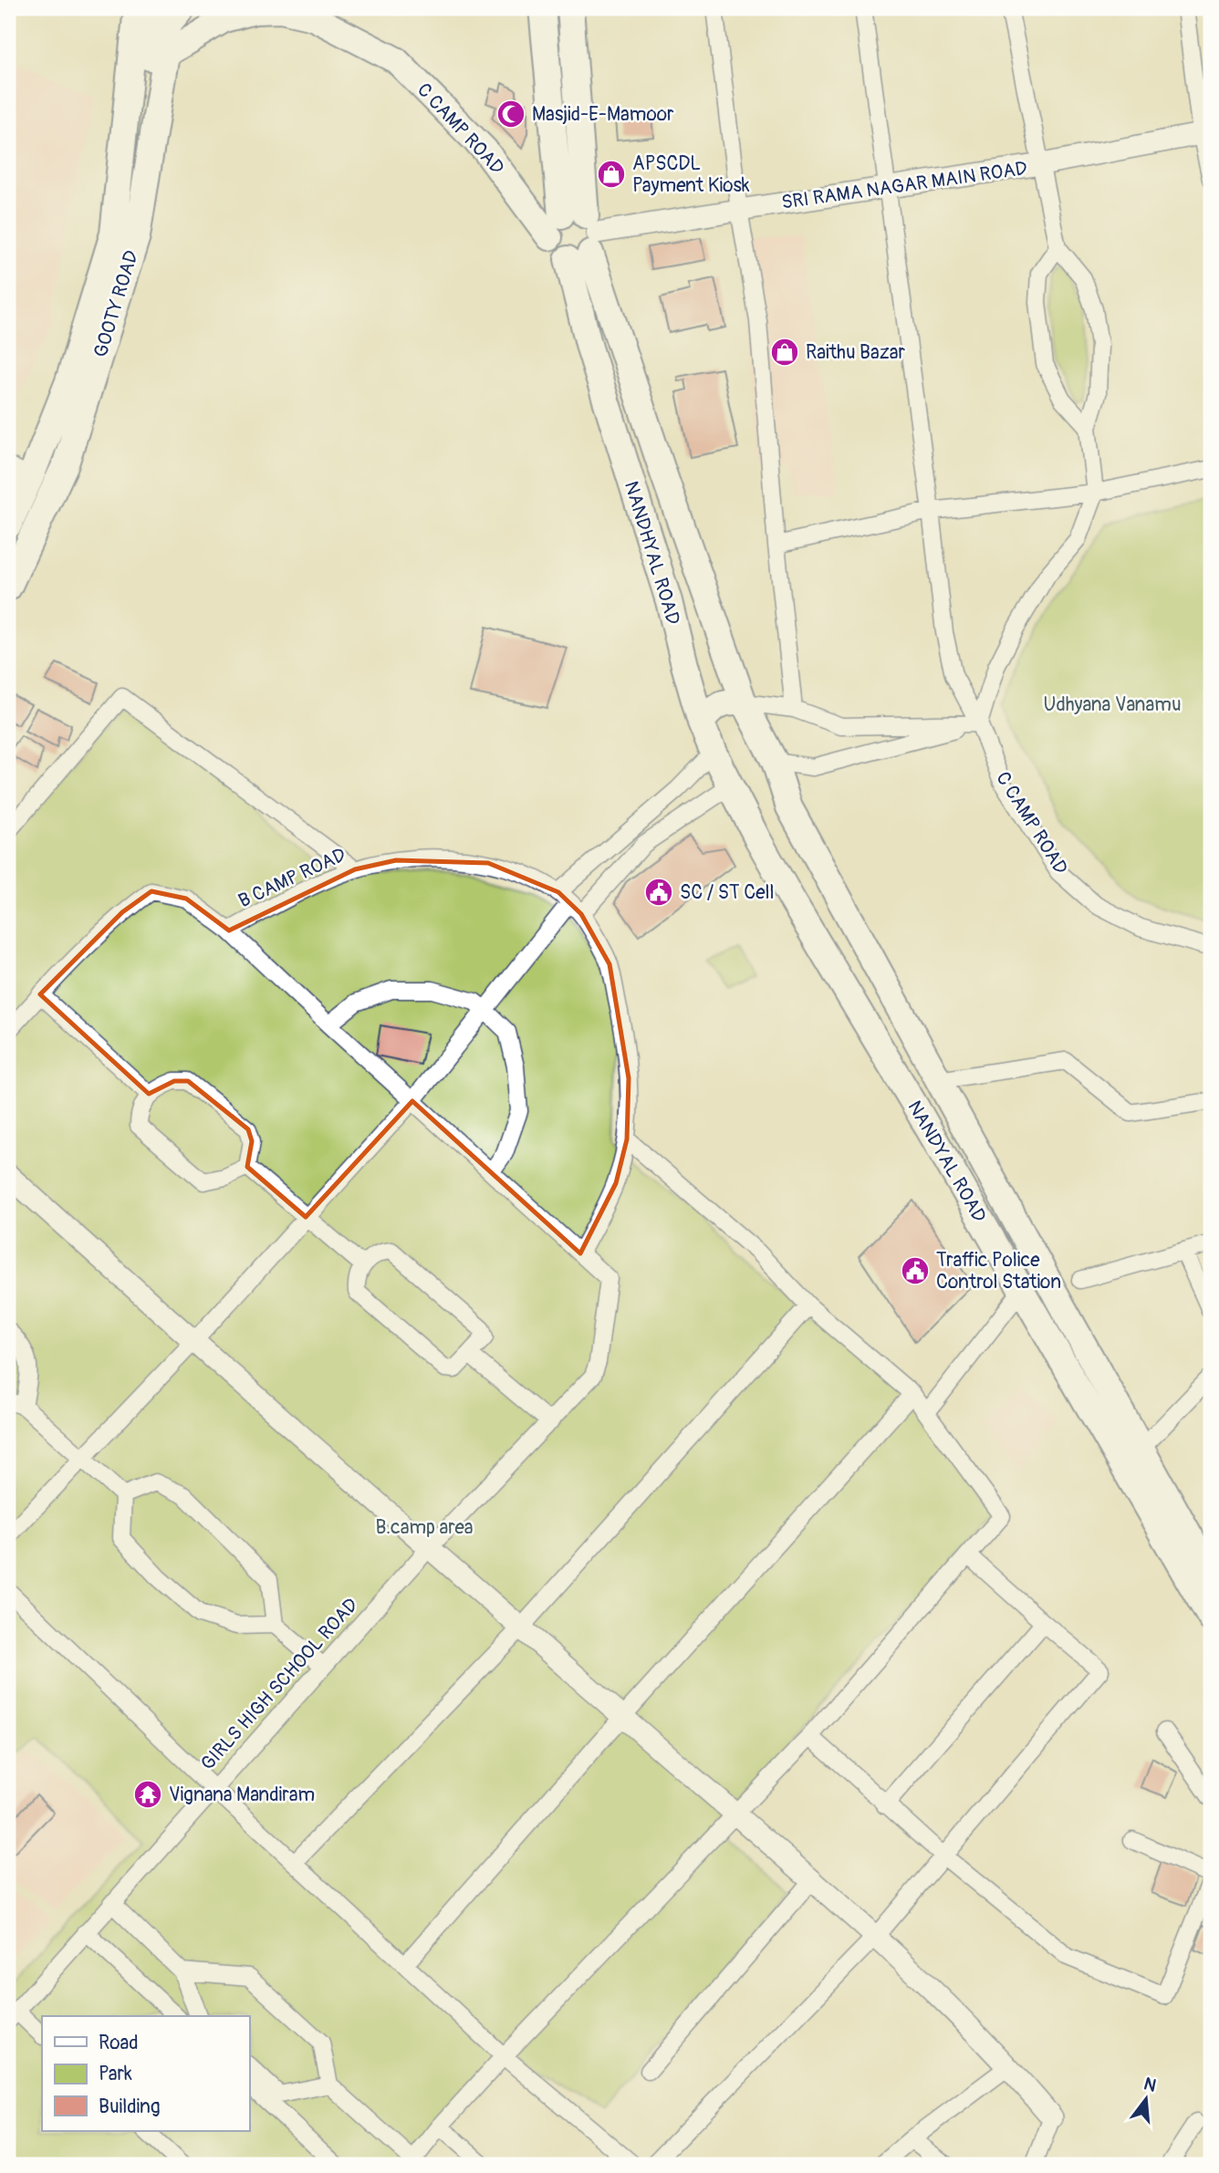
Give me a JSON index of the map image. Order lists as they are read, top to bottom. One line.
{"streets":{"main road":["C CAMP ROAD","GOOTY ROAD","NANDHYAL ROAD","NANDYAL ROAD"],"street":["SRI RAMA NAGAR MAIN ROAD","B CAMP ROAD","GIRLS HIGH SCHOOL ROAD"]},"crossings":[["C CAMP ROAD","SRI RAMA NAGAR MAIN ROAD"],["C CAMP ROAD","NANDHYAL ROAD"],["C CAMP ROAD","NANDYAL ROAD"],["SRI RAMA NAGAR MAIN ROAD","NANDHYAL ROAD"],["SRI RAMA NAGAR MAIN ROAD","NANDYAL ROAD"],["NANDHYAL ROAD","NANDYAL ROAD"]],"parks":["Udhyana Vanamu","B.camp area"],"places":{"mosque":["Masjid-E-Mamoor"],"shop":["APSCDL Payment Kiosk","Raithu Bazar"],"public building":["SC / ST Cell","Traffic Police Control Station"],"temple":["Vignana Mandiram"]},"legend":["Road","Park","Building"],"north":"top"}
